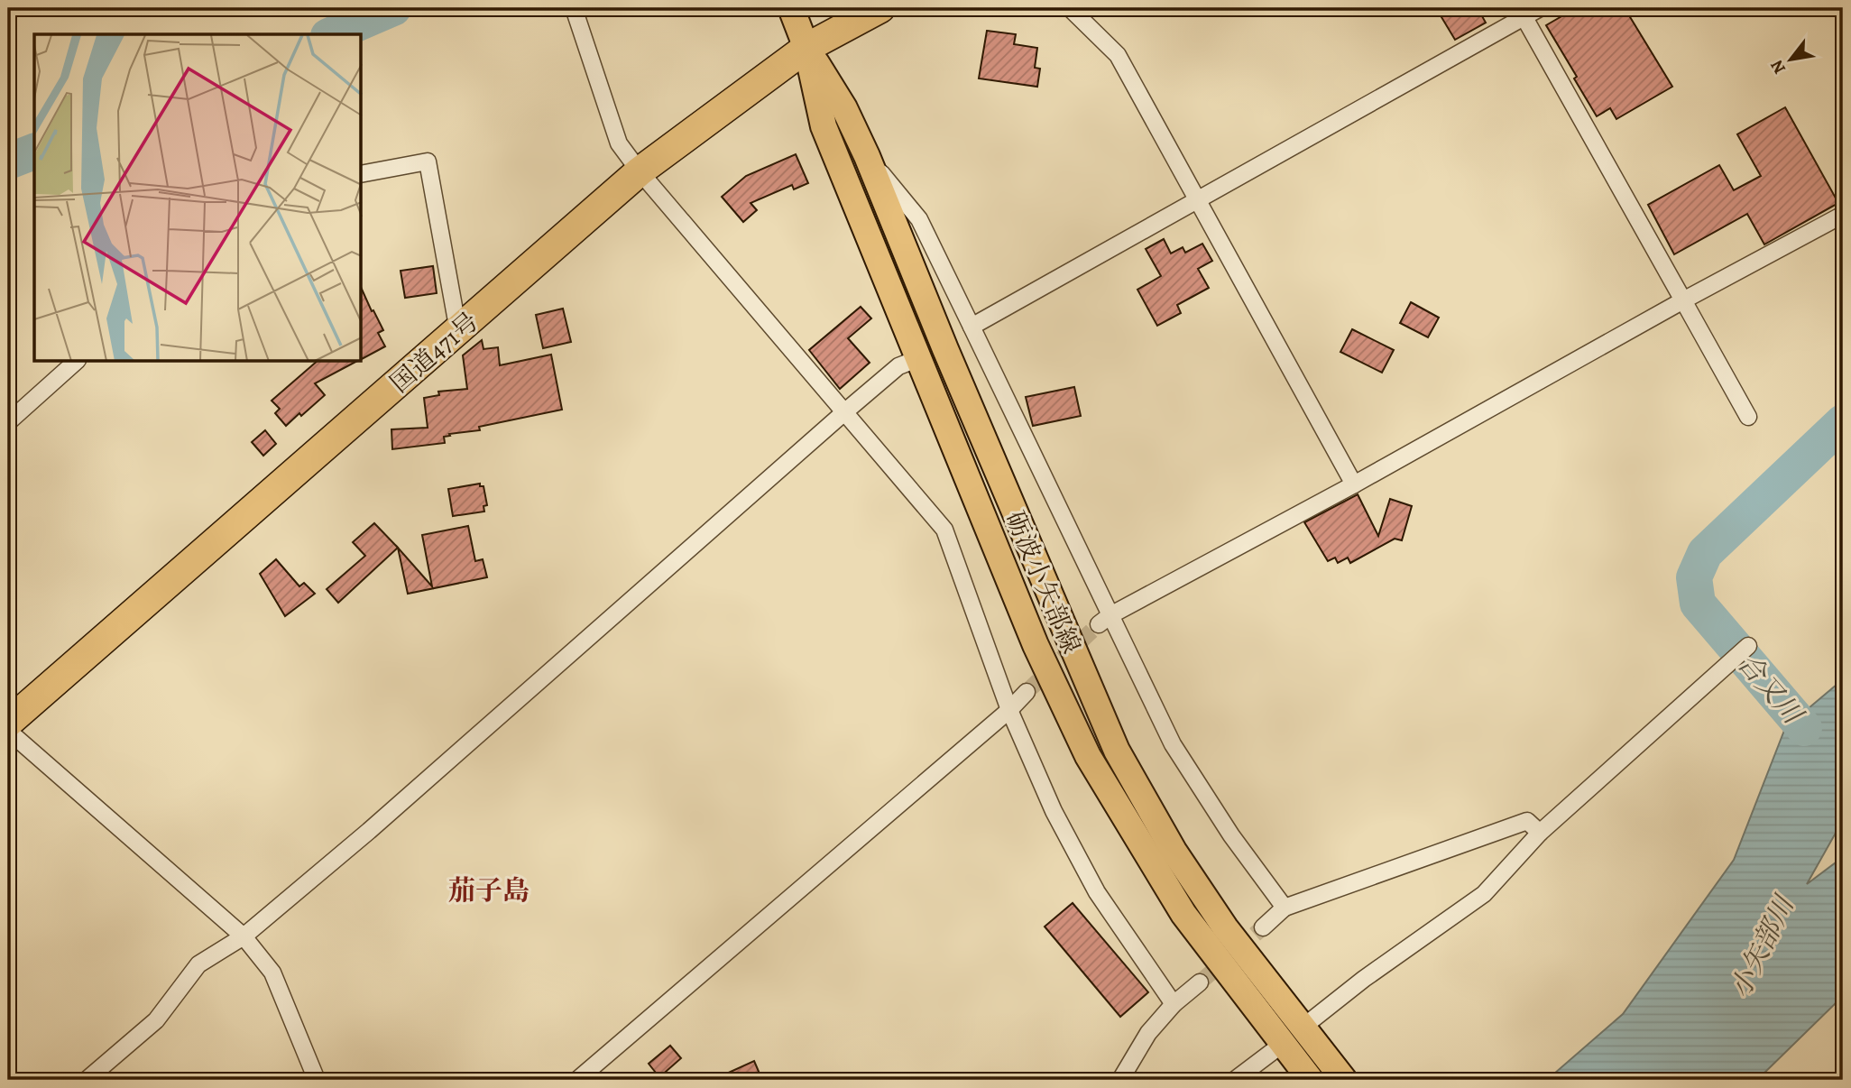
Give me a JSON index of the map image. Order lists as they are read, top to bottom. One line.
{"streets":{"highway":["国道471号"],"main road":["砺波小矢部線"]},"crossings":[["国道471号","砺波小矢部線"]],"districts":["茄子島"],"water":["合又川","小矢部川"],"north":"bottom left"}
